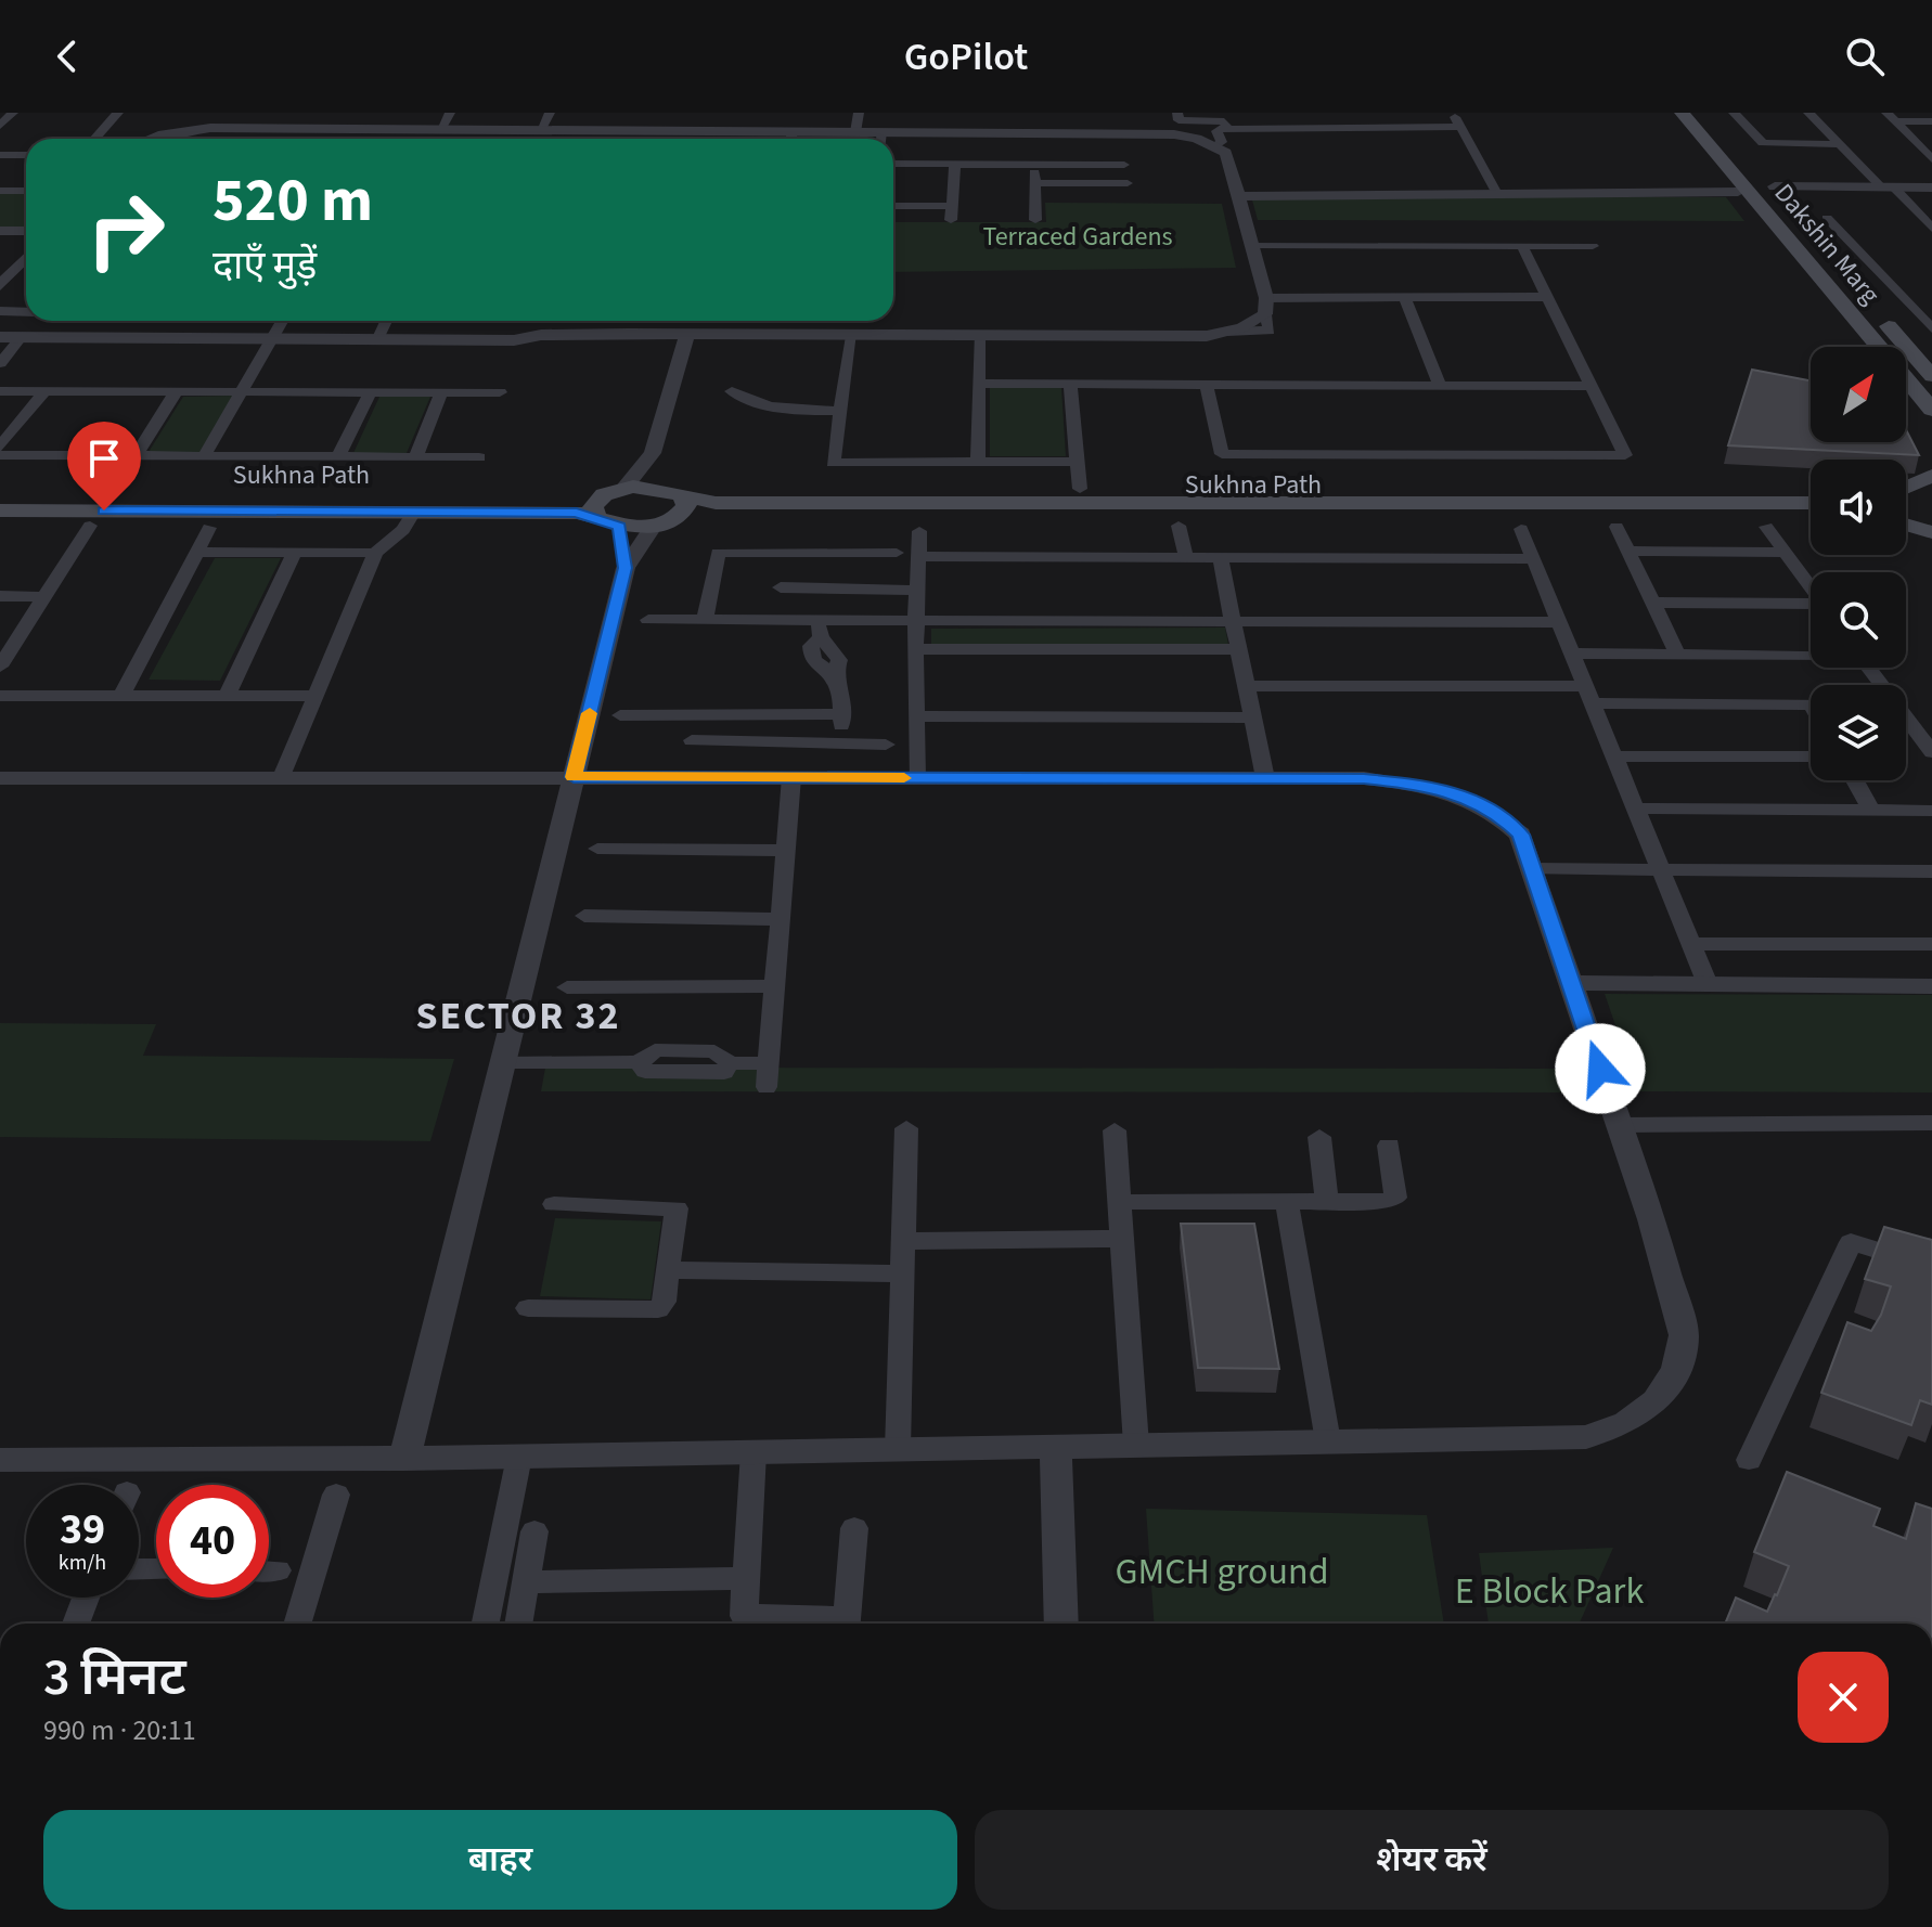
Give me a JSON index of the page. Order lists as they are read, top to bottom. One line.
{"streets":{"main road":["Dakshin Marg","Sukhna Path"]},"districts":["SECTOR 32"],"parks":["Terraced Gardens","GMCH ground","E Block Park"],"north":"top right","page":{"header":"GoPilot","turn":["520 m","दाएँ मुड़ें"],"speed":"39 km/h","limit":"40","heading":["3 मिनट","990 m · 20:11"],"buttons":["बाहर","शेयर करें"]}}
